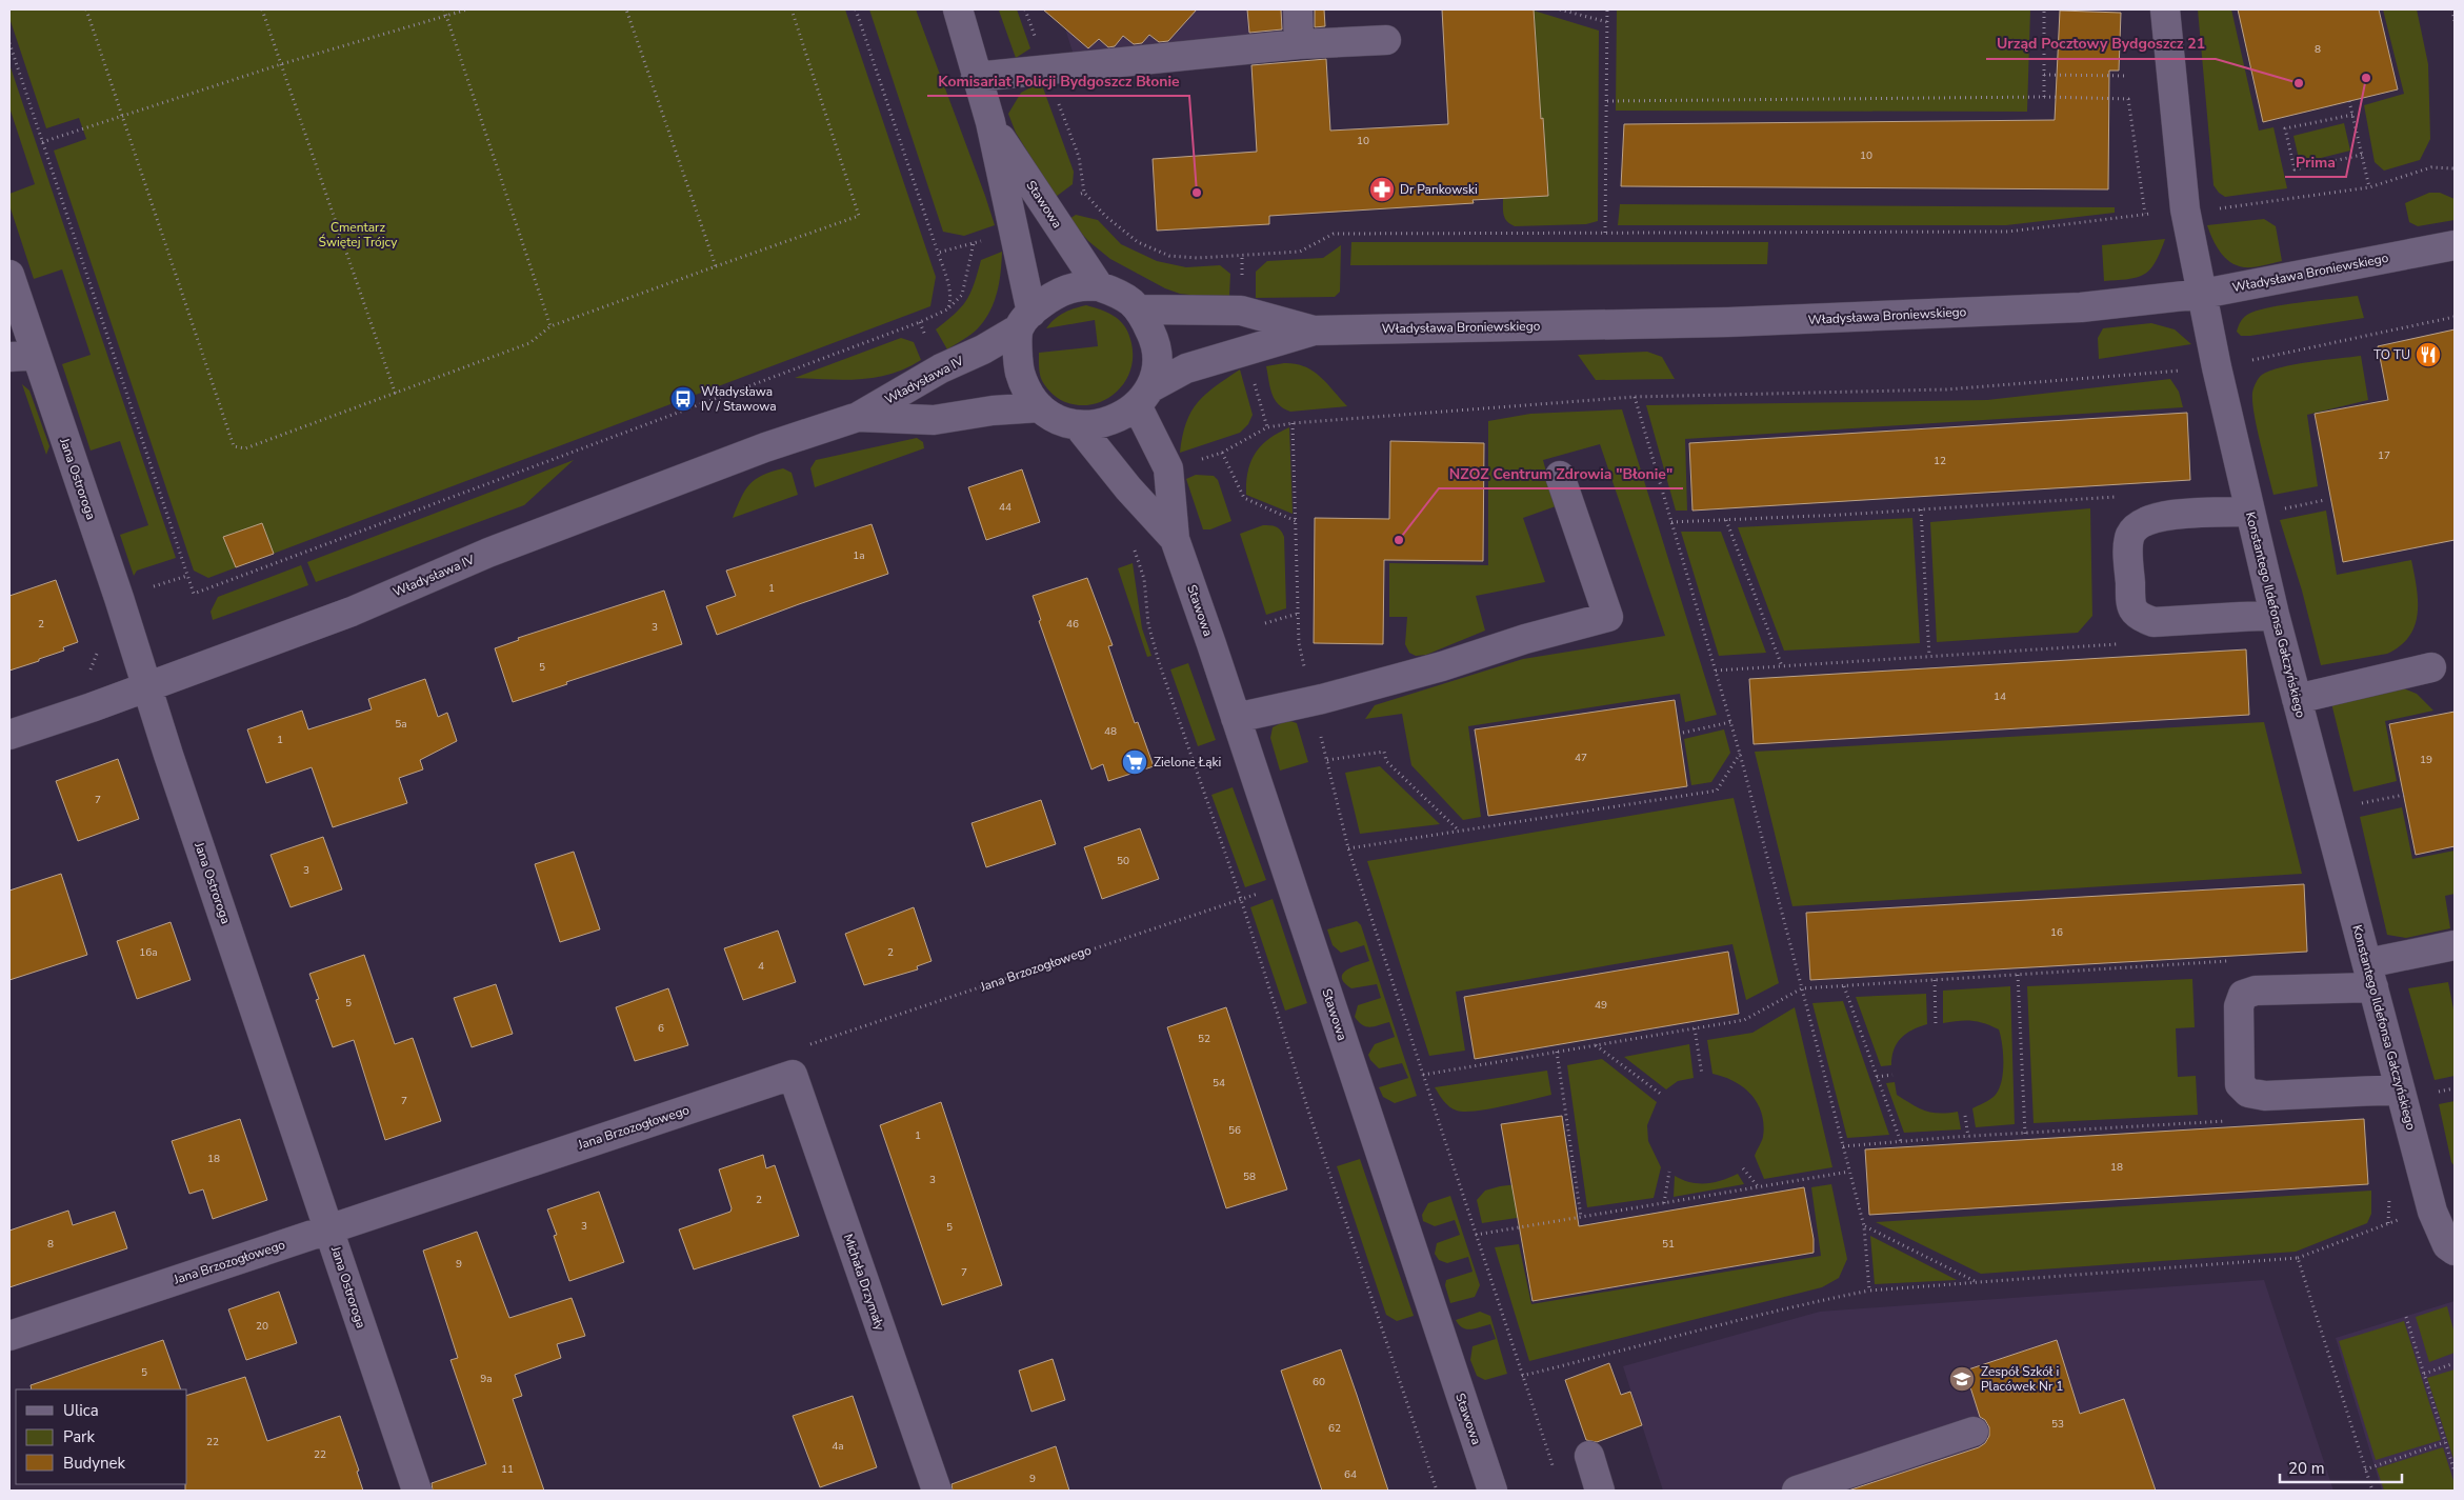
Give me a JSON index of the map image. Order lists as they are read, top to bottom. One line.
{"streets":{"street":["Stawowa","Władysława Broniewskiego","Władysława IV","Jana Ostroroga","Konstantego Ildefonsa Gałczyńskiego","Jana Brzozogłowego","Michała Drzymały"]},"crossings":[["Stawowa","Władysława Broniewskiego"],["Stawowa","Władysława IV"],["Władysława Broniewskiego","Władysława IV"],["Władysława Broniewskiego","Konstantego Ildefonsa Gałczyńskiego"],["Władysława IV","Jana Ostroroga"],["Jana Ostroroga","Jana Brzozogłowego"],["Jana Brzozogłowego","Michała Drzymały"]],"parks":["Cmentarz Świętej Trójcy"],"places":{"other":["Prima","Urząd Pocztowy Bydgoszcz 21","Komisariat Policji Bydgoszcz Błonie","NZOZ Centrum Zdrowia \"Błonie\""],"pharmacy":["Dr Pankowski"],"restaurant":["TO TU"],"bus stop":["Władysława IV / Stawowa"],"supermarket":["Zielone Łąki"],"school or university":["Zespół Szkół i Placówek Nr 1"]},"house_numbers":["8","10","10","17","12","44","1a","1","2","46","3","5","14","5a","48","1","47","19","7","50","3","16","16a","2","4","5","49","6","52","54","7","56","1","18","18","58","3","2","3","5","8","51","9","7","20","5","9a","60","53","62","22","4a","22","11","64","9"],"legend":["Ulica","Park","Budynek"],"scale_bar":"20 m"}
